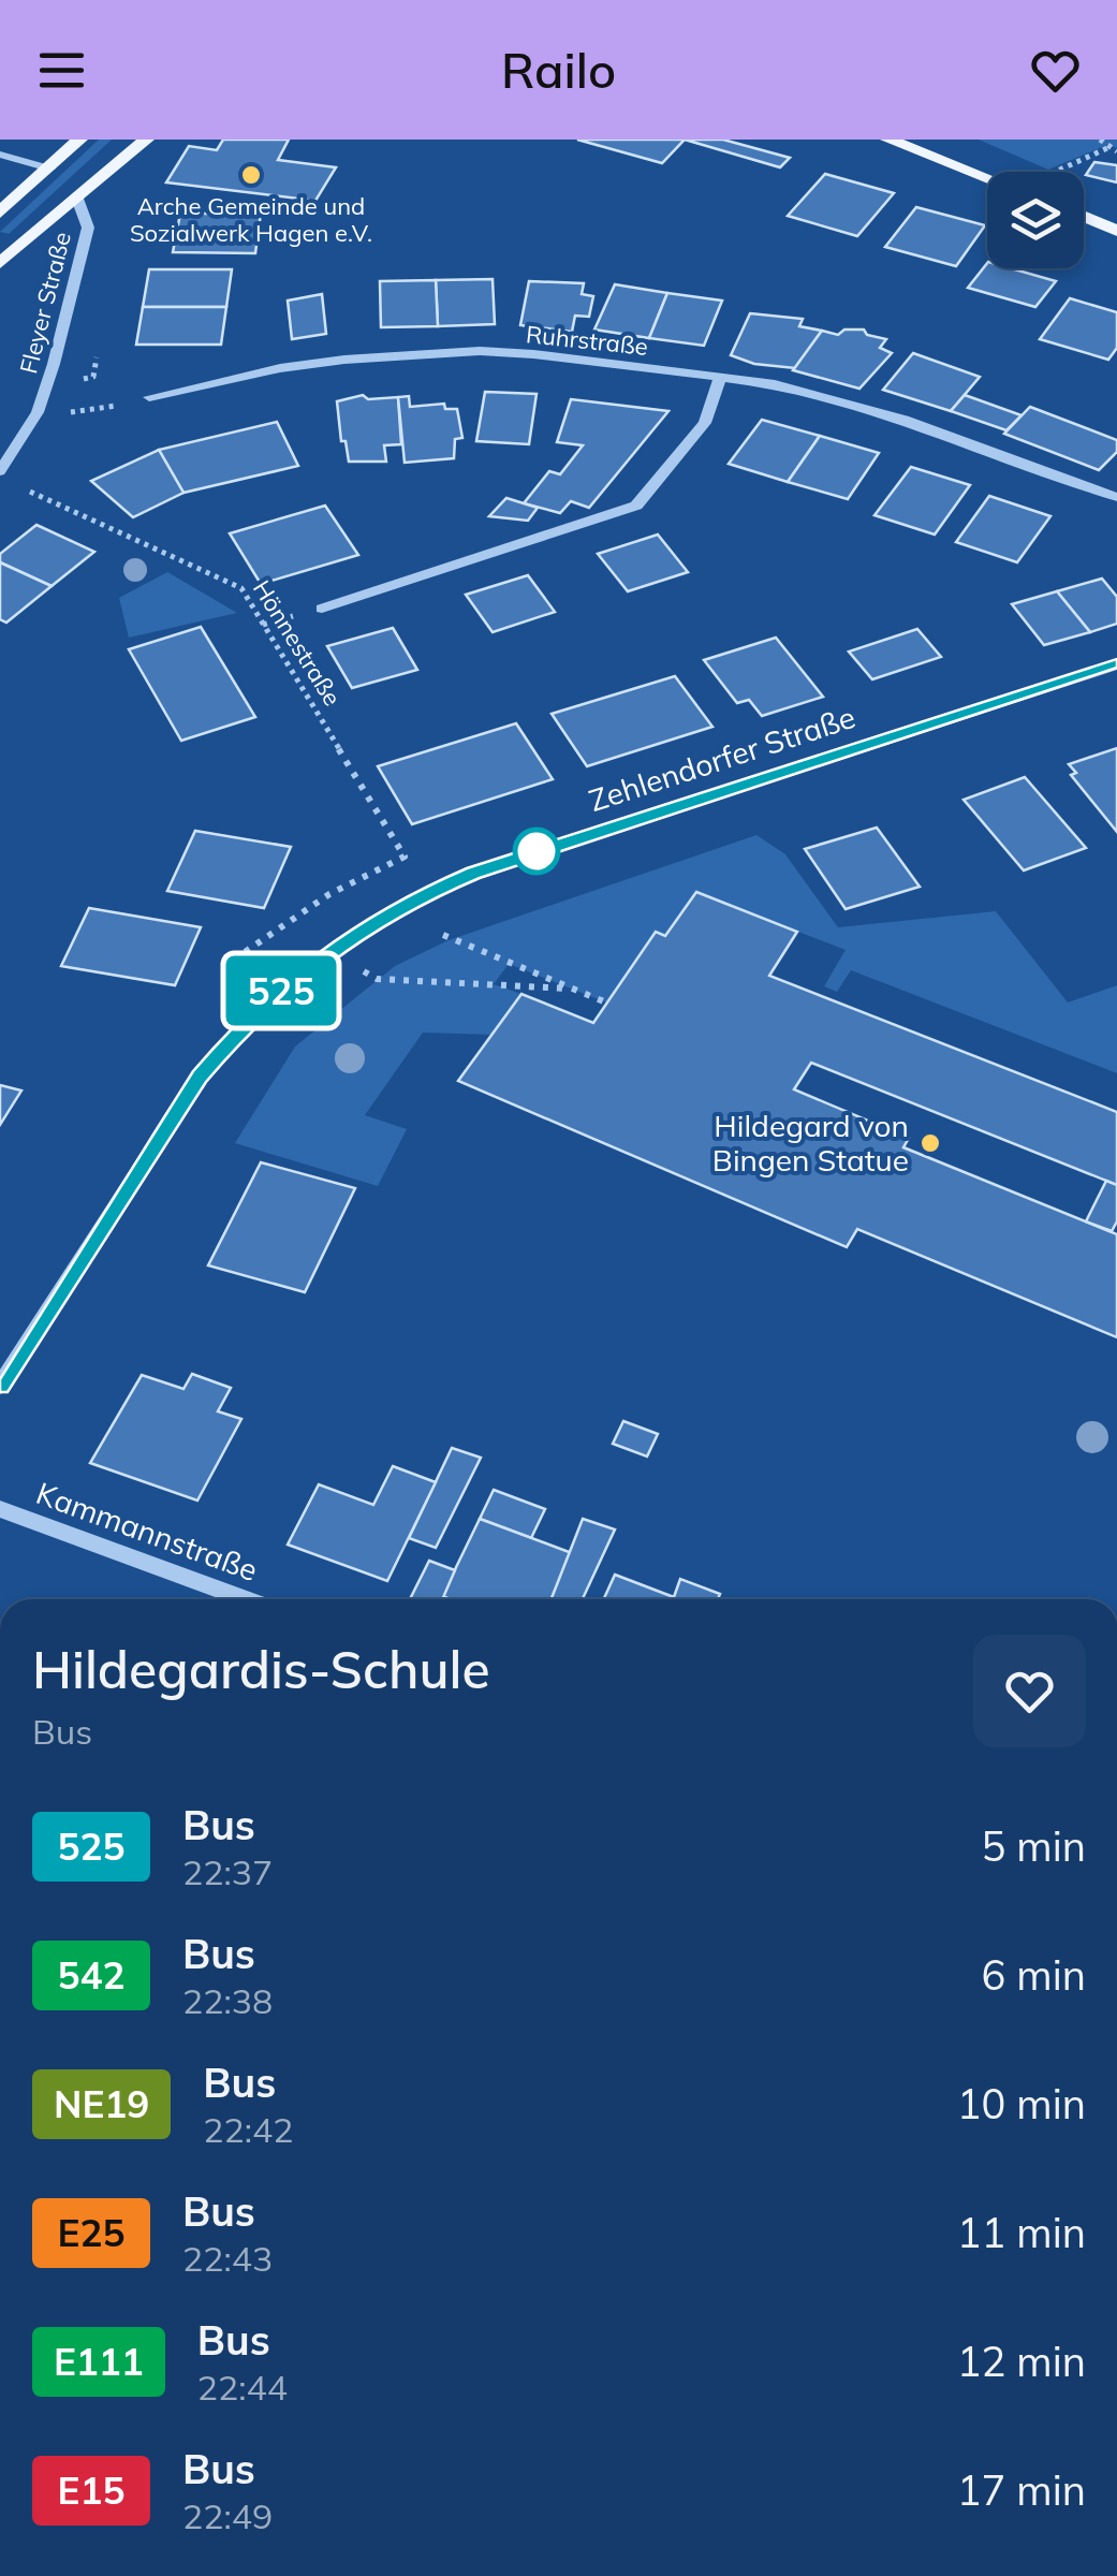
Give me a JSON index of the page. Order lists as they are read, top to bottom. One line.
{"streets":{"street":["Fleyer Straße","Ruhrstraße","Hönnestraße","Zehlendorfer Straße","Kammannstraße"]},"crossings":[["Ruhrstraße","Hönnestraße"]],"places":["Arche Gemeinde und Sozialwerk Hagen e.V.","Hildegard von Bingen Statue"],"lines":["bus line 525"],"page":{"header":"Railo","on_map":"525","heading":["Hildegardis-Schule","Bus"],"list":[{"mark":"525","name":"Bus","note":"22:37","value":"5 min"},{"mark":"542","name":"Bus","note":"22:38","value":"6 min"},{"mark":"NE19","name":"Bus","note":"22:42","value":"10 min"},{"mark":"E25","name":"Bus","note":"22:43","value":"11 min"},{"mark":"E111","name":"Bus","note":"22:44","value":"12 min"},{"mark":"E15","name":"Bus","note":"22:49","value":"17 min"}]}}
